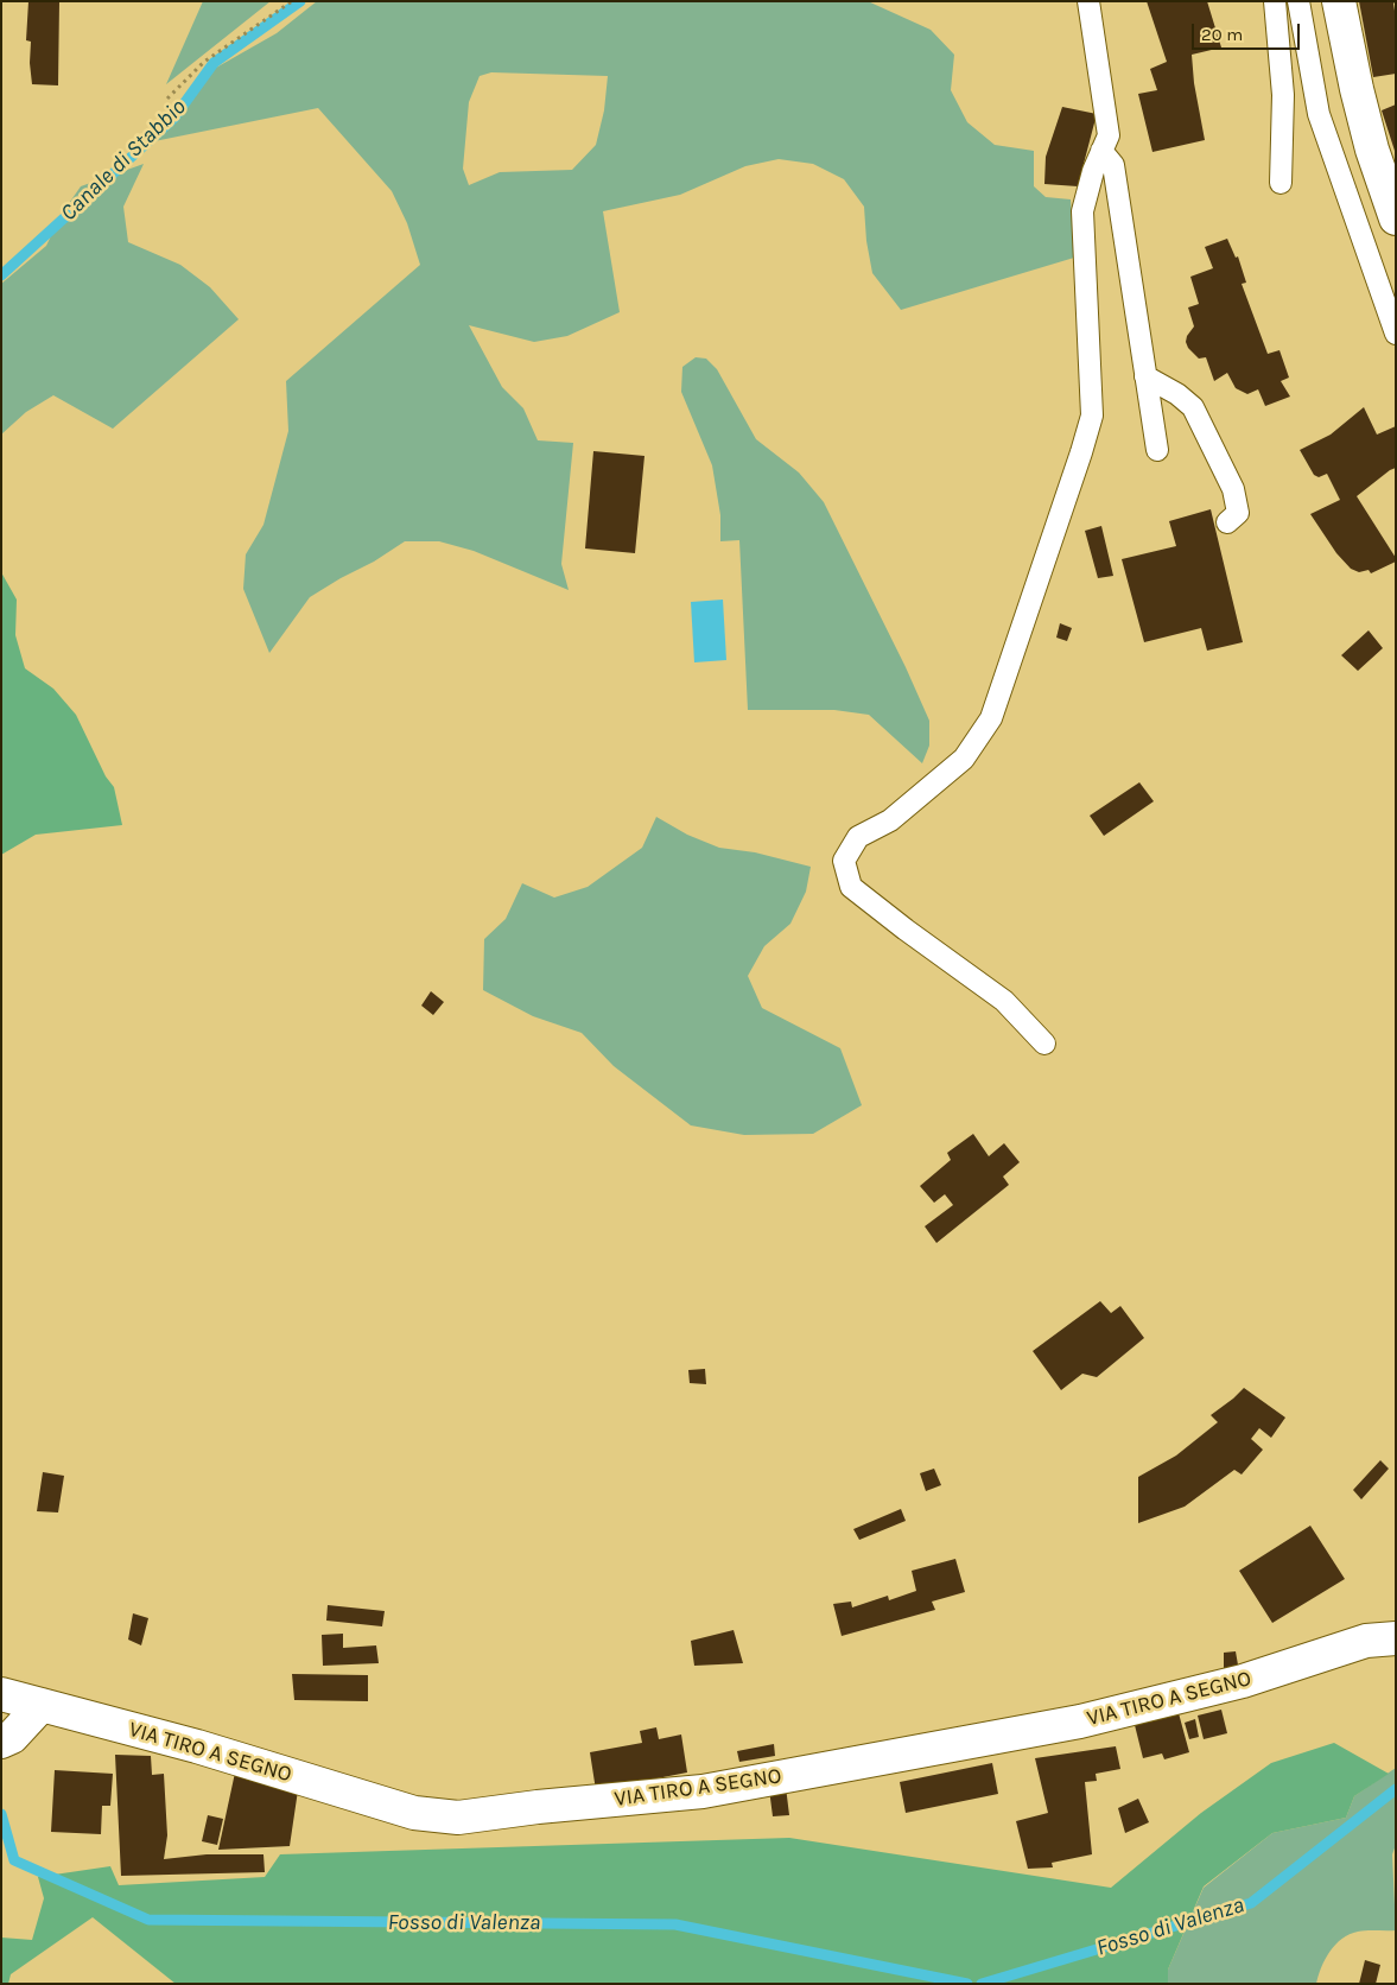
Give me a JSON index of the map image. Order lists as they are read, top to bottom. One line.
{"streets":{"street":["VIA TIRO A SEGNO"]},"water":["Canale di Stabbio","Fosso di Valenza"],"scale_bar":"20 m"}
